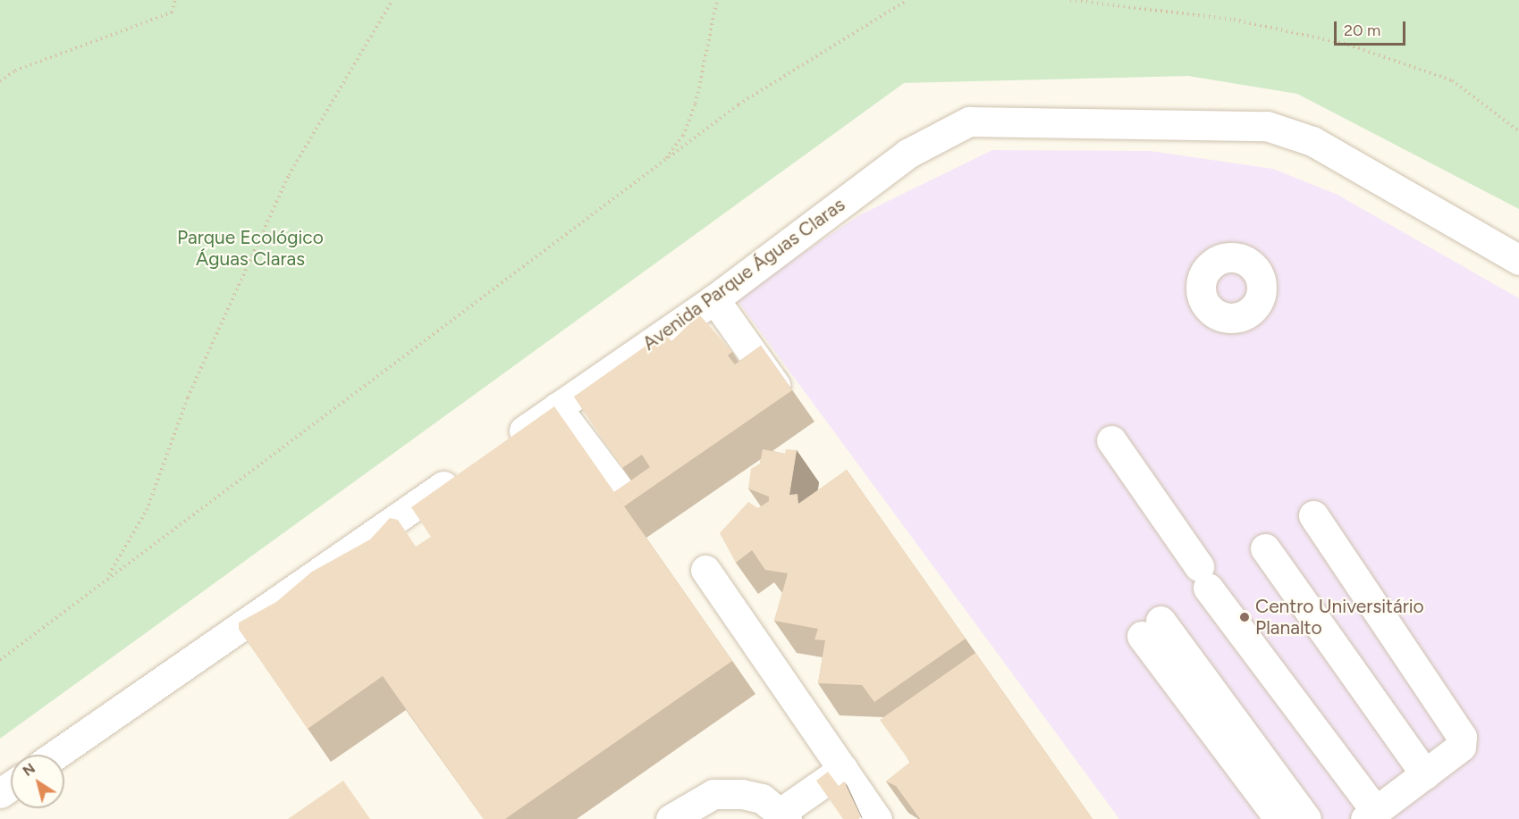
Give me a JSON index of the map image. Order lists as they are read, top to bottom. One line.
{"streets":{"street":["Avenida Parque Águas Claras"]},"parks":["Parque Ecológico Águas Claras"],"places":["Centro Universitário Planalto"],"scale_bar":"20 m","north":"top left"}
